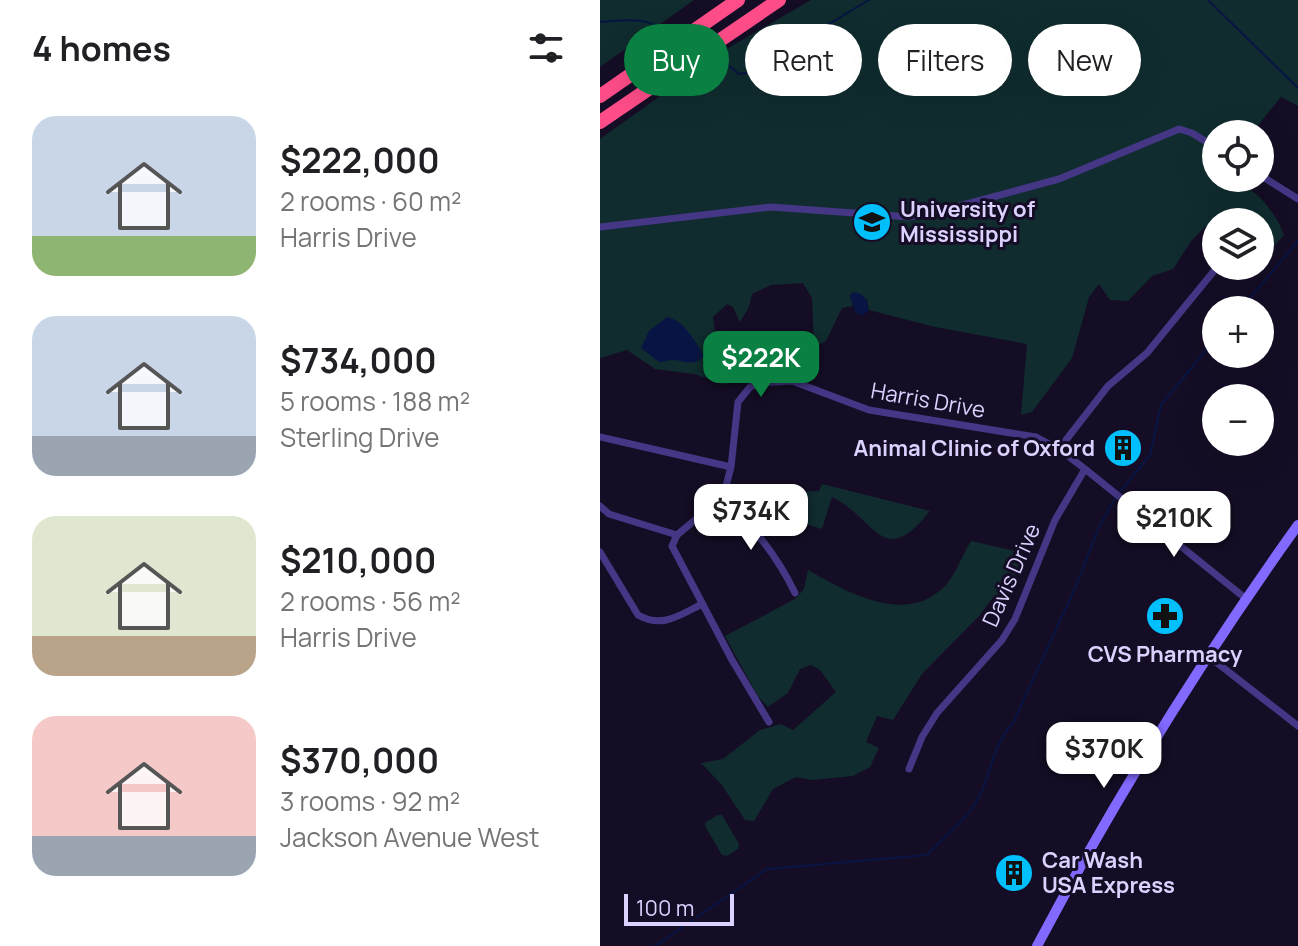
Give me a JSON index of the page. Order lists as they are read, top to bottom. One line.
{"streets":{"street":["Harris Drive","Davis Drive"]},"crossings":[["Harris Drive","Davis Drive"]],"places":{"school or university":["University of Mississippi"],"building":["Animal Clinic of Oxford","Car Wash USA Express"],"pharmacy":["CVS Pharmacy"]},"scale_bar":"100 m","page":{"heading":"4 homes","chip":["Buy","Rent","Filters","New"],"list":[{"name":"$222,000","note":"2 rooms · 60 m² · Harris Drive"},{"name":"$734,000","note":"5 rooms · 188 m² · Sterling Drive"},{"name":"$210,000","note":"2 rooms · 56 m² · Harris Drive"},{"name":"$370,000","note":"3 rooms · 92 m² · Jackson Avenue West"}],"map_buttons":["+","−"],"price":["$222K","$734K","$210K","$370K"],"scale":"100 m"}}
